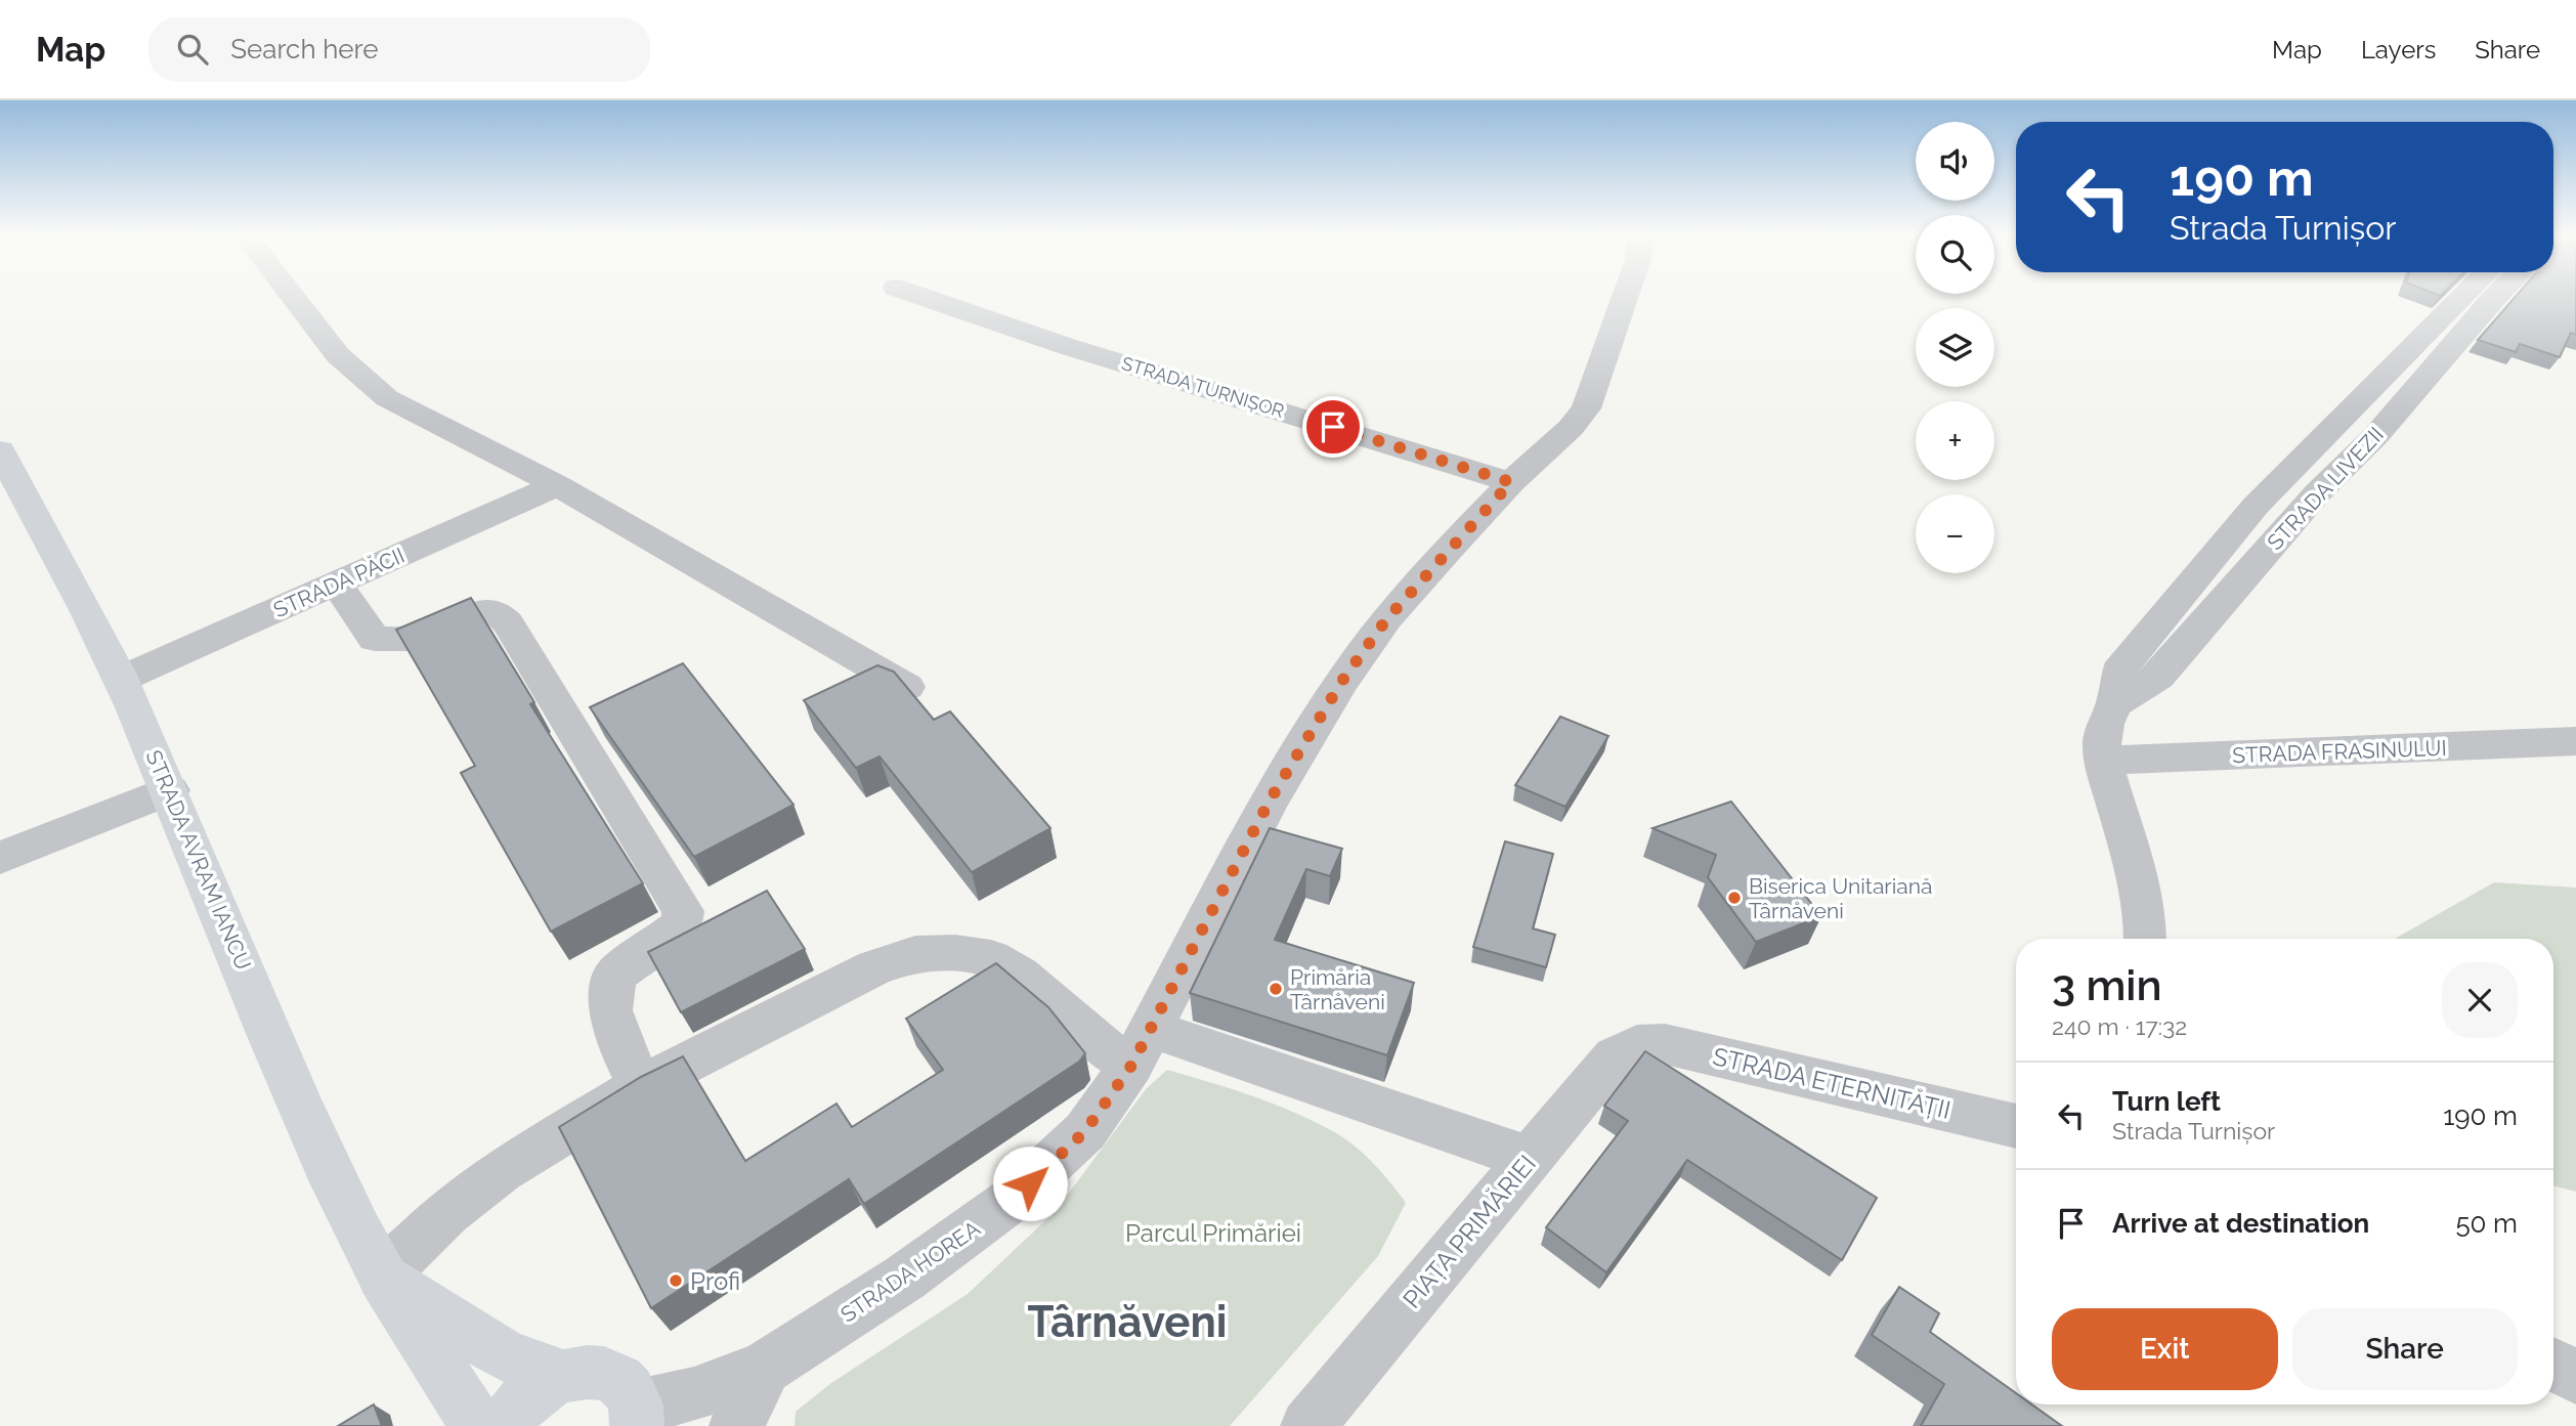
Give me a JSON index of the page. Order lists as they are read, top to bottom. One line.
{"streets":{"main road":["STRADA AVRAM IANCU"],"street":["STRADA TURNIȘOR","STRADA LIVEZII","STRADA PĂCII","STRADA FRASINULUI","STRADA ETERNITĂȚII","PIAȚA PRIMĂRIEI","STRADA HOREA"]},"crossings":[["STRADA TURNIȘOR","STRADA HOREA"],["STRADA LIVEZII","STRADA FRASINULUI"],["STRADA PĂCII","STRADA AVRAM IANCU"],["STRADA ETERNITĂȚII","PIAȚA PRIMĂRIEI"]],"districts":["Târnăveni"],"parks":["Parcul Primăriei"],"places":["Biserica Unitariană Târnăveni","Primăria Târnăveni","Profi"],"page":{"header":"Map","search":"Search here","nav":["Map","Layers","Share"],"map_buttons":["+","−"],"turn":["190 m","Strada Turnișor"],"heading":["3 min","240 m · 17:32"],"list":[{"name":"Turn left","note":"Strada Turnișor","value":"190 m"},{"name":"Arrive at destination","value":"50 m"}],"buttons":["Exit","Share"]}}
